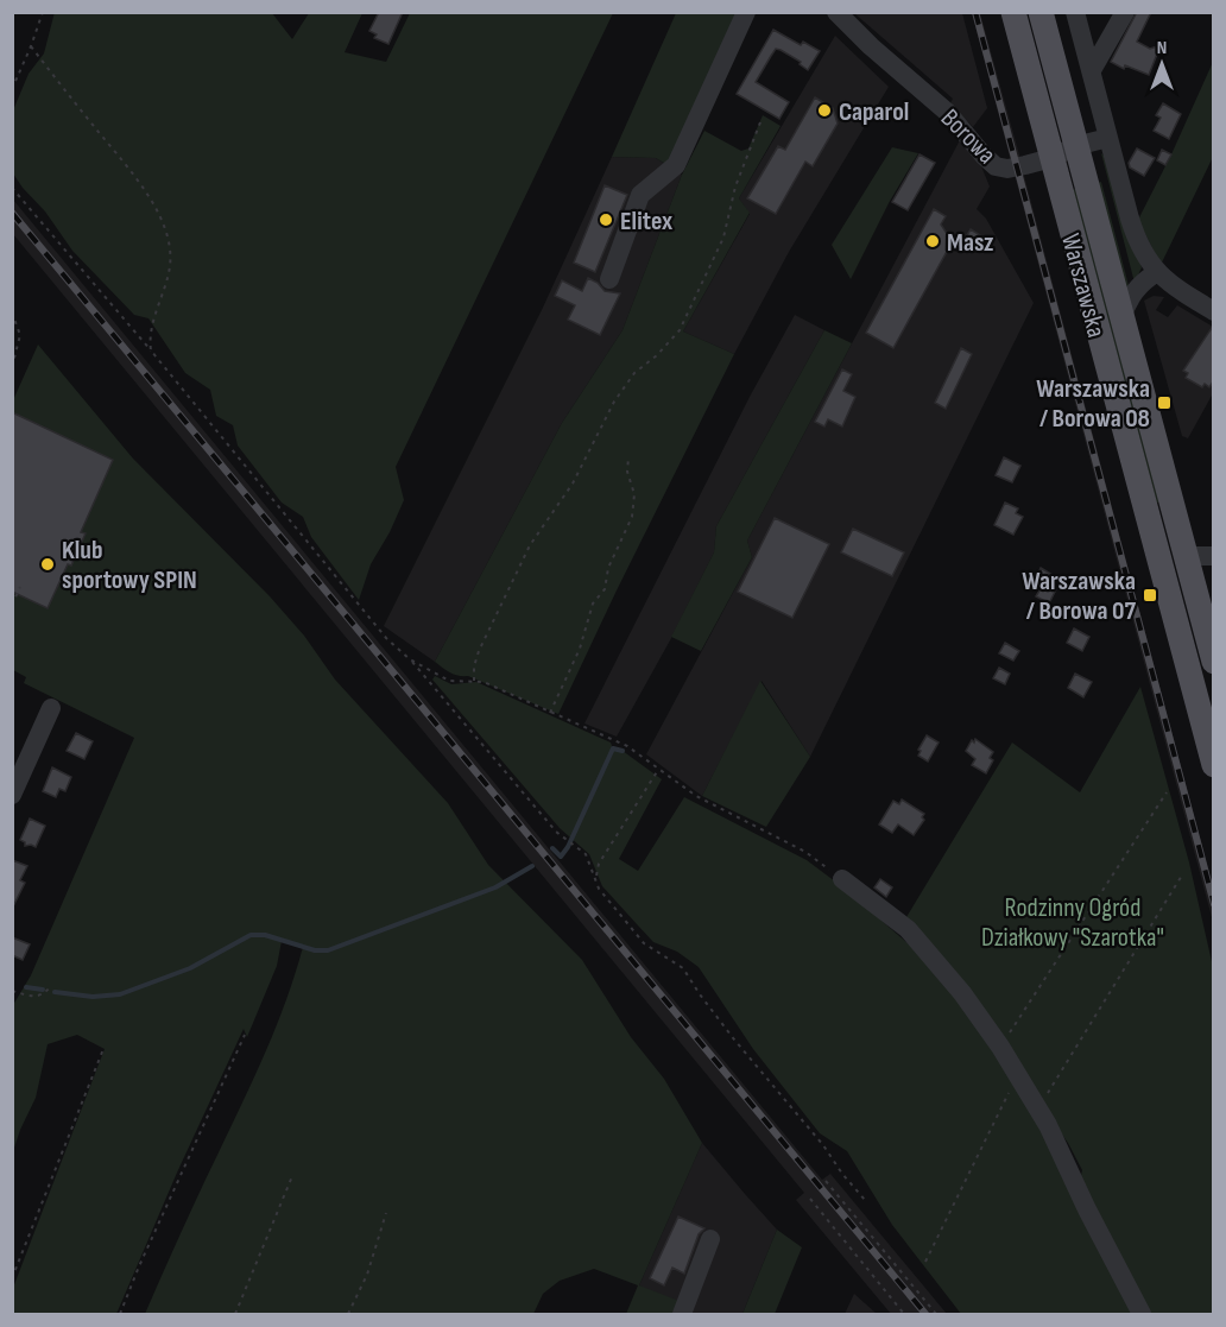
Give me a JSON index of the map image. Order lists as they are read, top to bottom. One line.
{"streets":{"main road":["Warszawska"],"street":["Borowa"]},"crossings":[["Borowa","Warszawska"]],"parks":["Rodzinny Ogród Działkowy \"Szarotka\""],"places":{"other":["Caparol","Elitex","Masz","Klub sportowy SPIN"],"transit":["Warszawska / Borowa 08","Warszawska / Borowa 07"]},"north":"top"}
